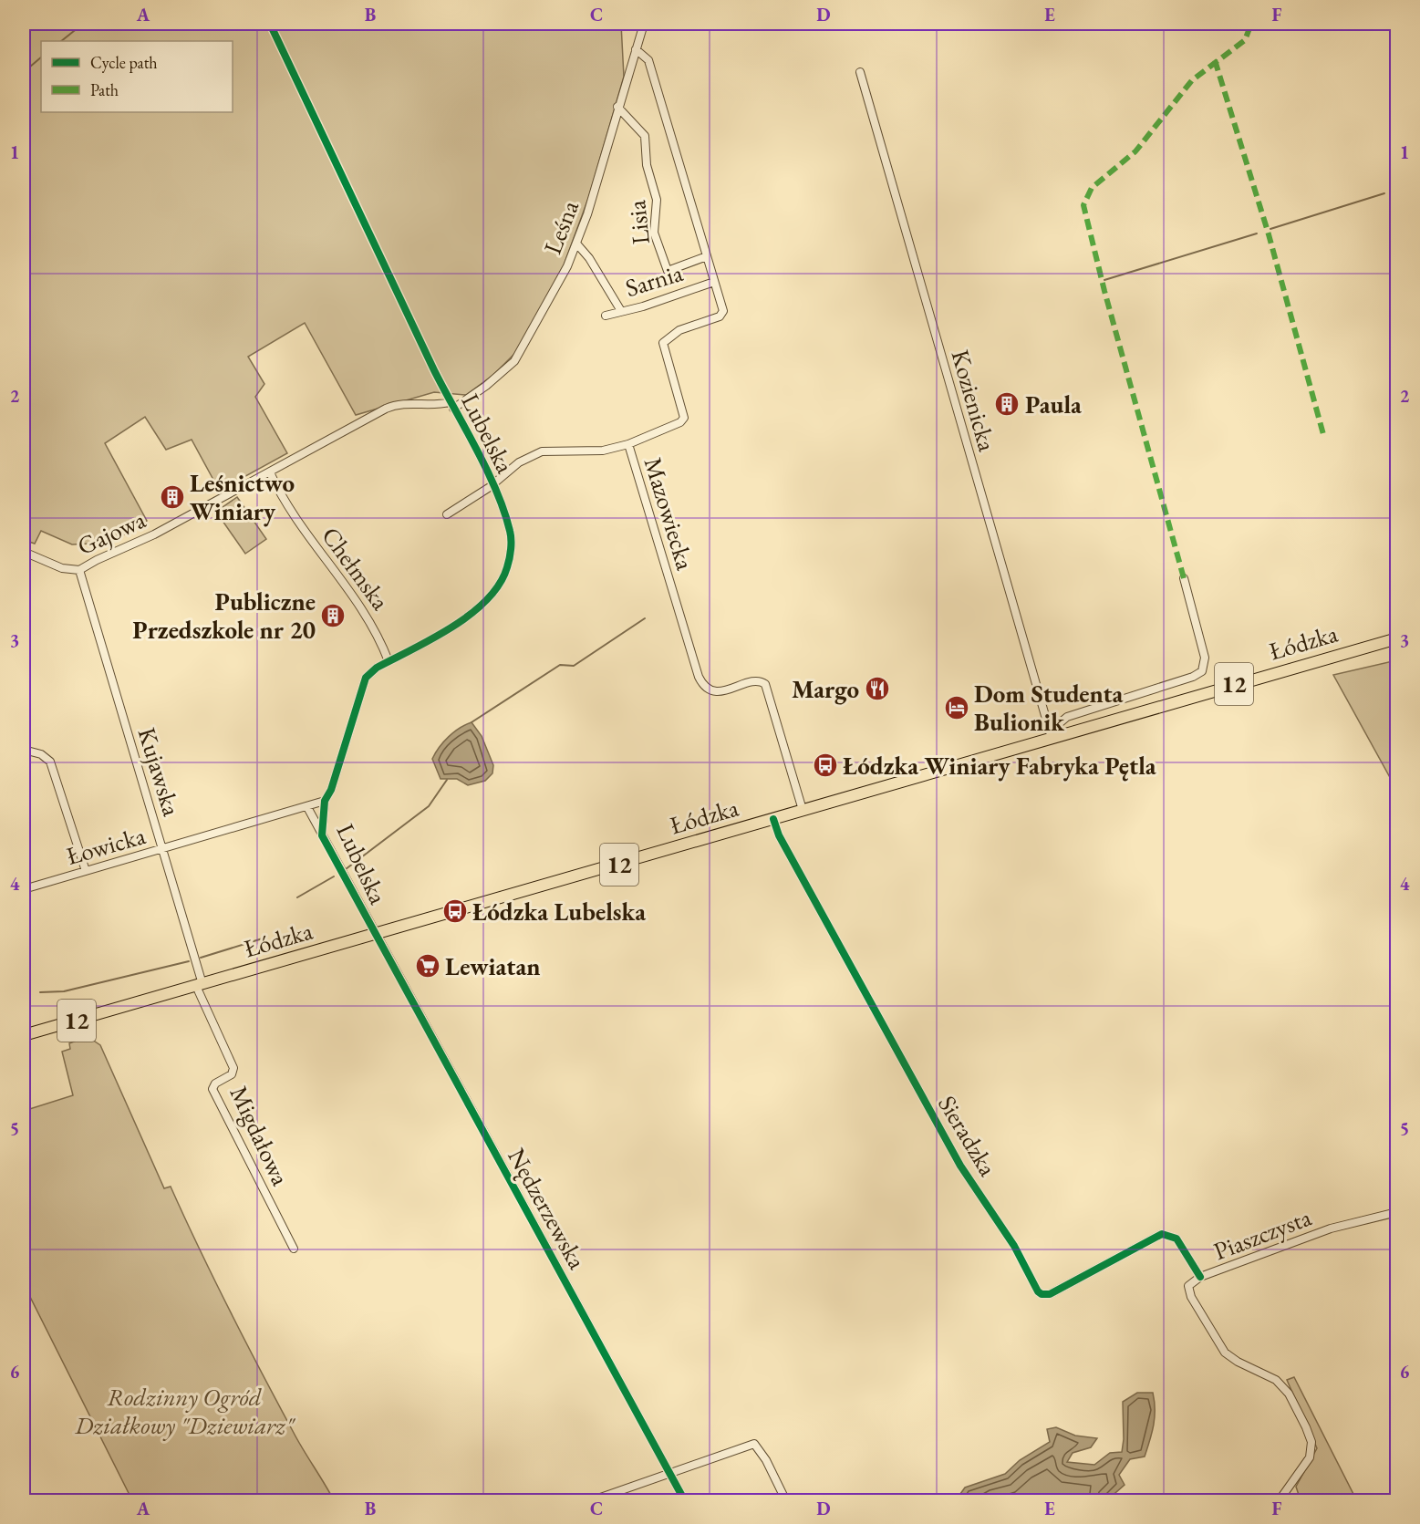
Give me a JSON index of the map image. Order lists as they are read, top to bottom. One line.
{"streets":{"main road":["Łódzka","12"],"street":["Lisia","Leśna","Sarnia","Kozienicka","Lubelska","Mazowiecka","Gajowa","Chełmska","Kujawska","Łowicka","Migdałowa","Sieradzka","Nędzerzewska","Piaszczysta"]},"crossings":[["Lisia","Leśna"],["Lisia","Mazowiecka"],["Leśna","Lubelska"],["Leśna","Mazowiecka"],["Sarnia","Mazowiecka"],["Kozienicka","Łódzka"],["Lubelska","Gajowa"],["Lubelska","Chełmska"],["Lubelska","Łódzka"],["Lubelska","Łowicka"],["Lubelska","Nędzerzewska"],["Mazowiecka","Łódzka"],["Gajowa","Chełmska"],["Gajowa","Kujawska"],["Łódzka","Kujawska"],["Łódzka","Migdałowa"],["Łódzka","Sieradzka"],["Łódzka","Nędzerzewska"],["Kujawska","Łowicka"],["Kujawska","Migdałowa"],["Sieradzka","Piaszczysta"]],"parks":["Rodzinny Ogród Działkowy \"Dziewiarz\""],"places":{"building":["Paula","Leśnictwo Winiary","Publiczne Przedszkole nr 20"],"restaurant":["Margo"],"hotel":["Dom Studenta Bulionik"],"bus stop":["Łódzka Winiary Fabryka Pętla","Łódzka Lubelska"],"supermarket":["Lewiatan"]},"legend":["Cycle path","Path"],"grid":{"columns":["A","B","C","D","E","F"],"rows":["1","2","3","4","5","6"]}}
